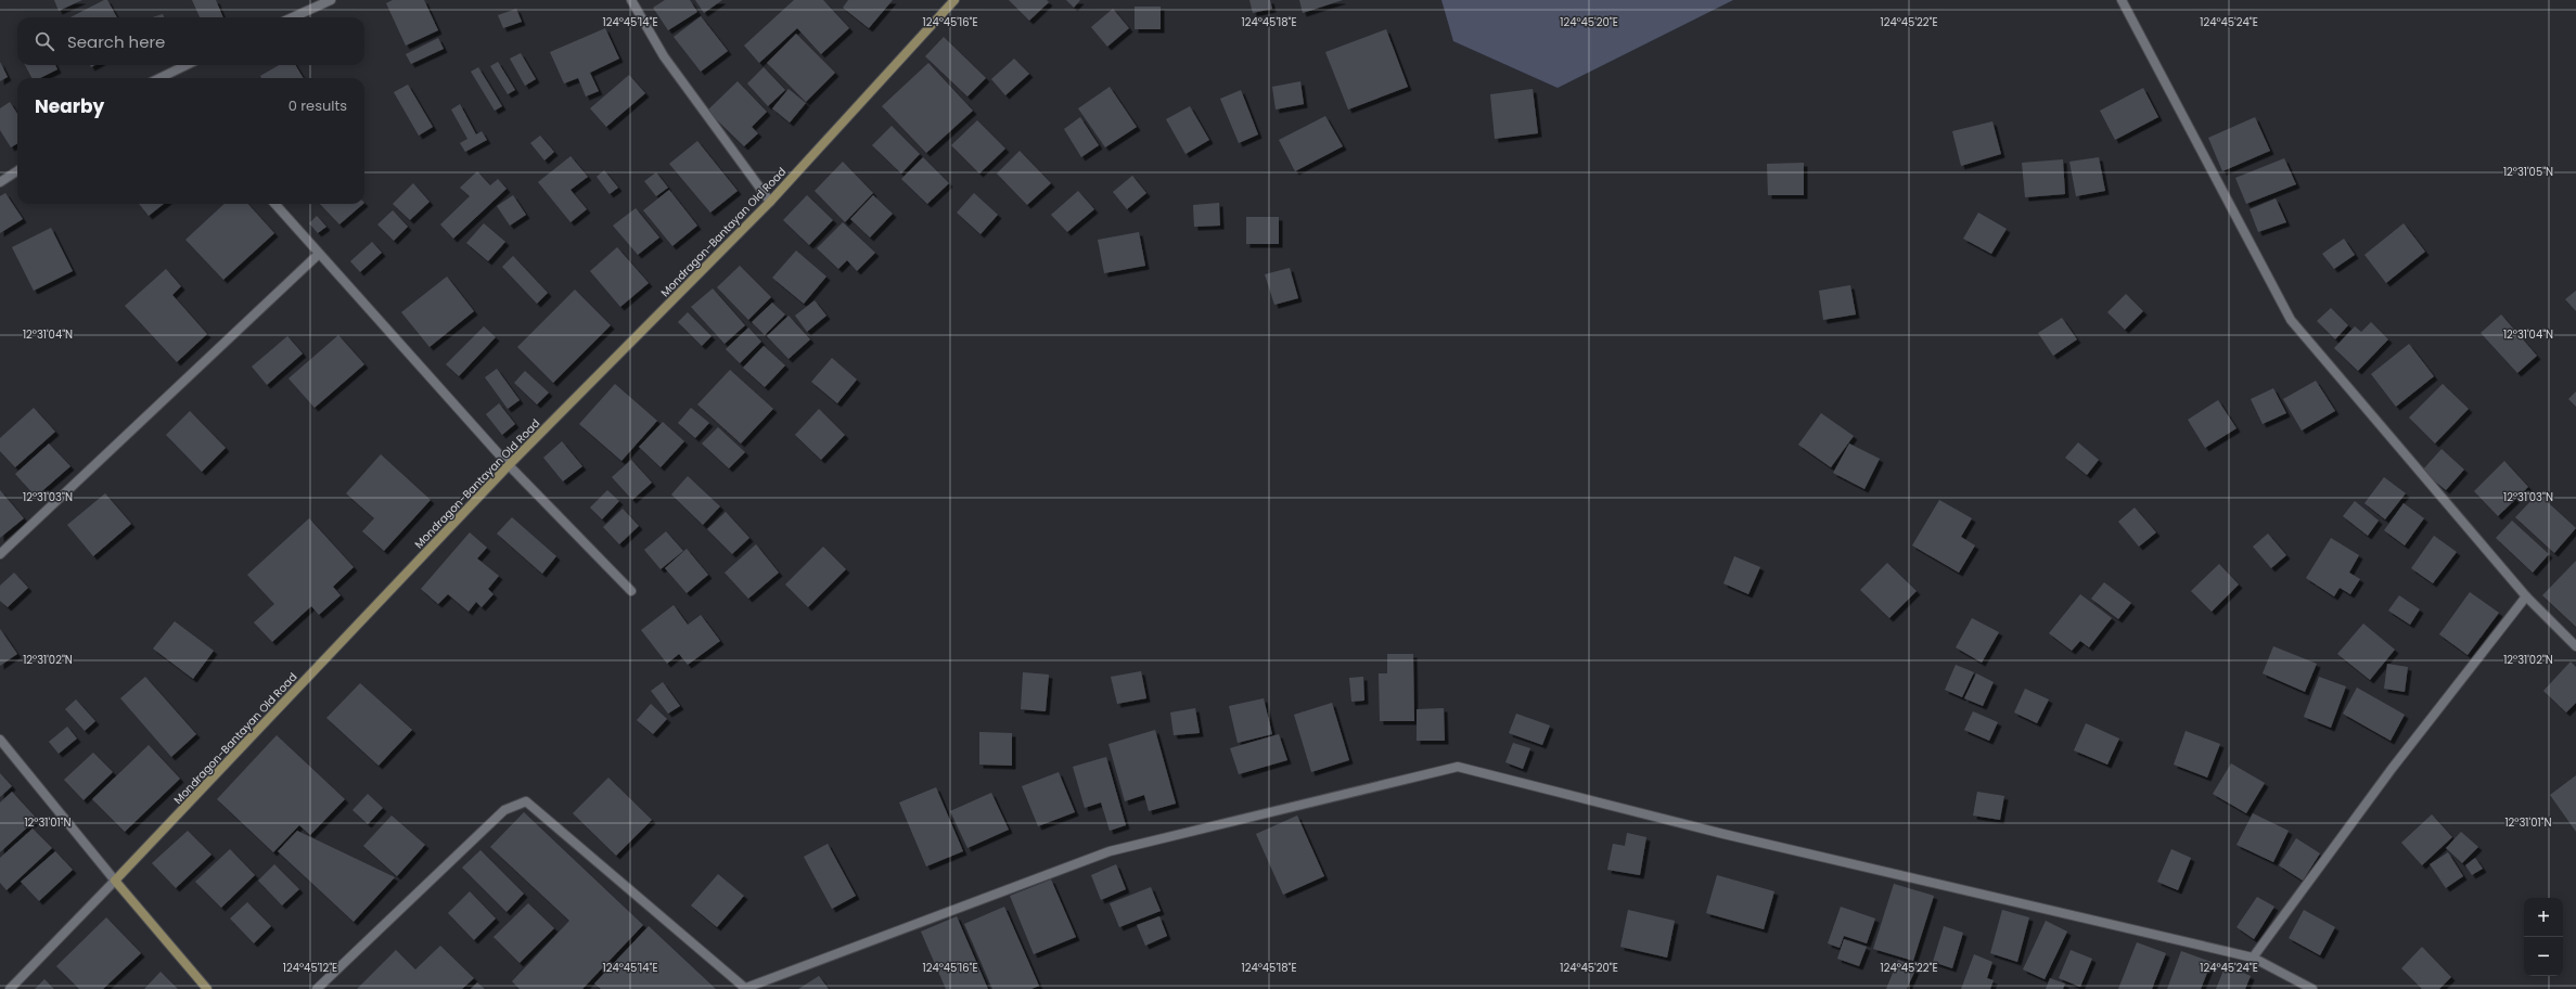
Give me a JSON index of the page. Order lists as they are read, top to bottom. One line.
{"streets":{"street":["Mondragon-Bantayan Old Road"]},"page":{"search":"Search here","heading":["Nearby","0 results"],"map_buttons":["+","−"]},"coordinates":["124°45'14\"E","124°45'16\"E","124°45'18\"E","124°45'20\"E","124°45'22\"E","124°45'24\"E","12°31'05\"N","12°31'04\"N","12°31'03\"N","12°31'02\"N","12°31'01\"N","124°45'12\"E"]}
